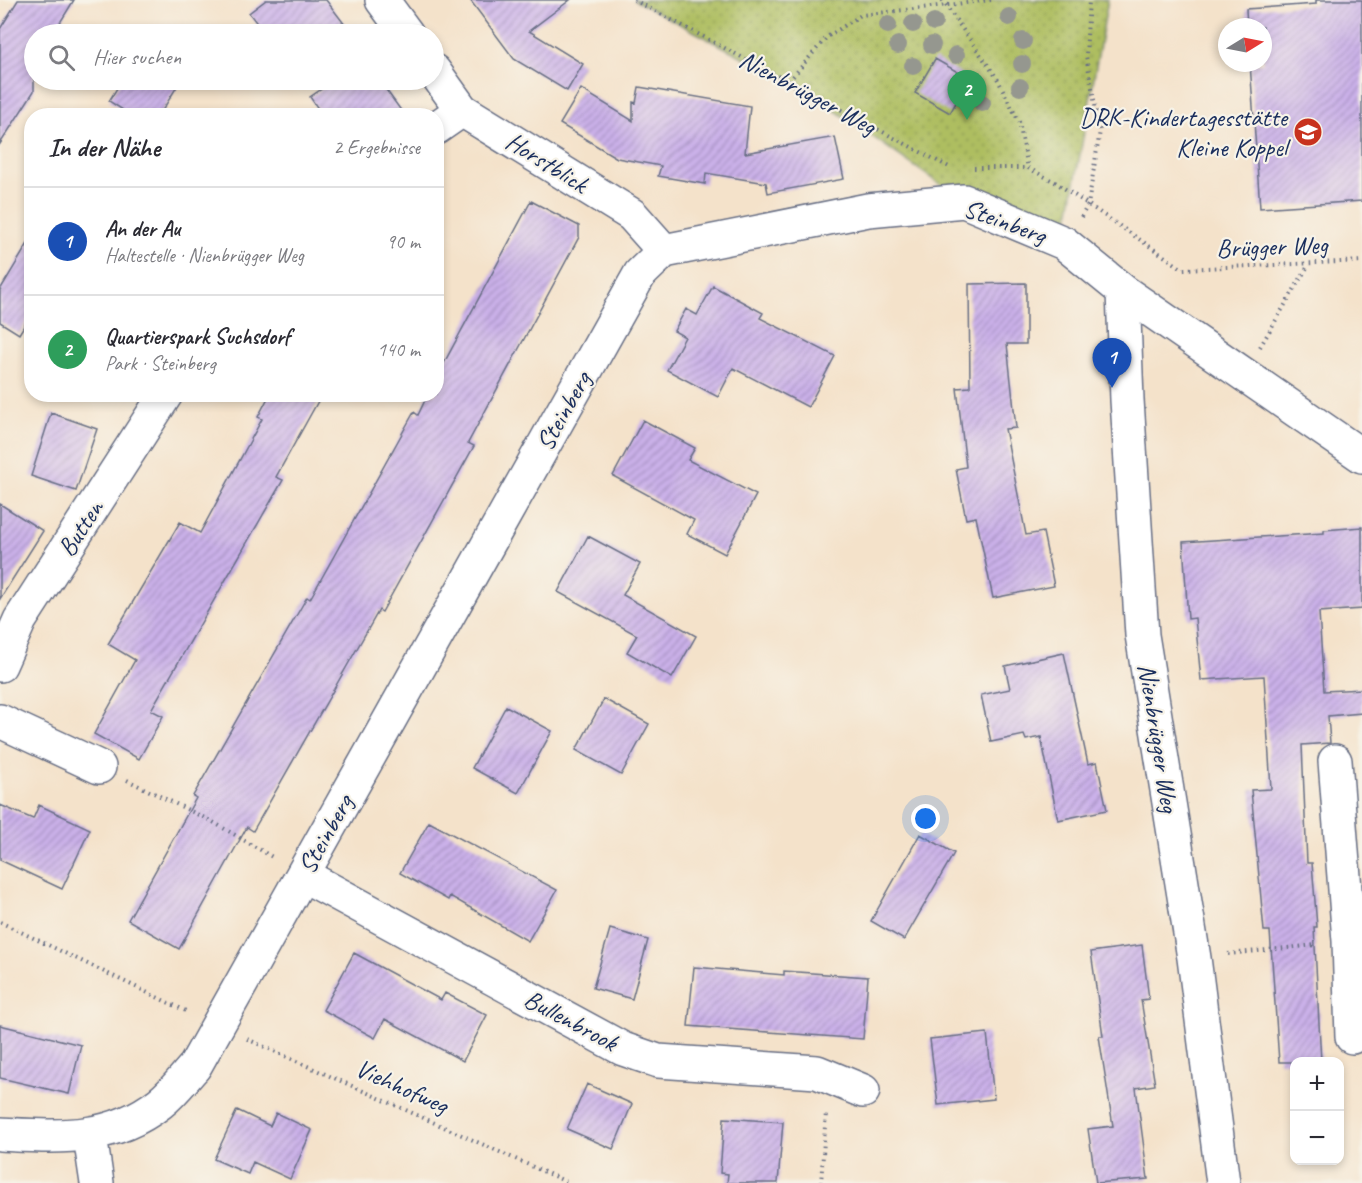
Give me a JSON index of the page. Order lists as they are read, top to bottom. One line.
{"streets":{"street":["Nienbrügger Weg","Horstblick","Steinberg","Butten","Bullenbrook"],"path":["Brügger Weg","Viehhofweg"]},"crossings":[["Nienbrügger Weg","Steinberg"],["Horstblick","Steinberg"],["Steinberg","Bullenbrook"],["Steinberg","Viehhofweg"]],"places":{"school or university":["DRK-Kindertagesstätte Kleine Koppel"]},"north":"right","page":{"search":"Hier suchen","pins":["2","1"],"heading":["In der Nähe","2 Ergebnisse"],"list":[{"mark":"1","name":"An der Au","note":"Haltestelle · Nienbrügger Weg","value":"90 m"},{"mark":"2","name":"Quartierspark Suchsdorf","note":"Park · Steinberg","value":"140 m"}],"map_buttons":["+","−"]}}
